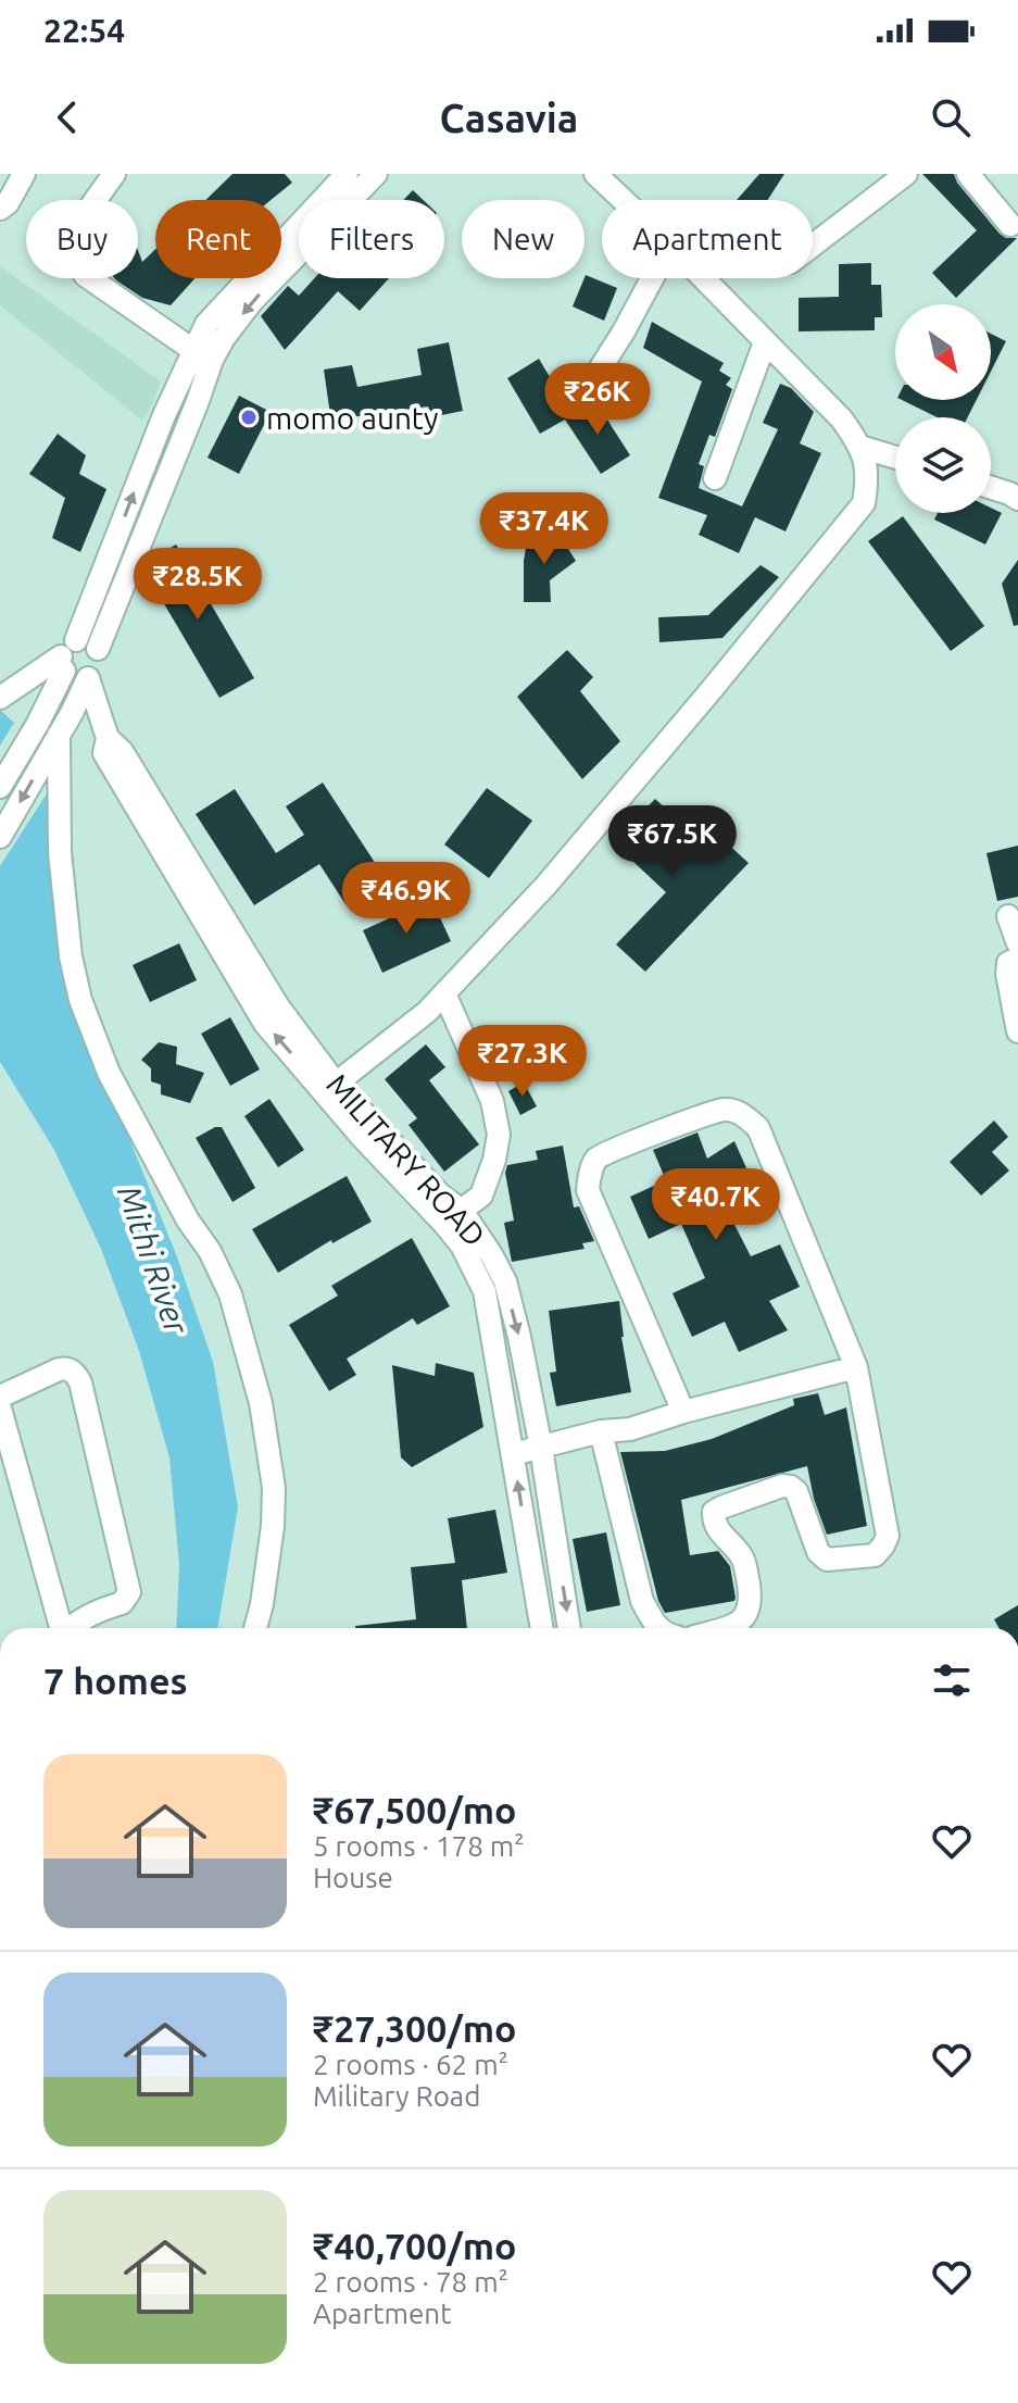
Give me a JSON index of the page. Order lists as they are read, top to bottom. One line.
{"streets":{"street":["MILITARY ROAD"]},"water":["Mithi River"],"places":["momo aunty"],"north":"bottom right","page":{"status":"22:54","header":"Casavia","chip":["Buy","Rent","Filters","New","Apartment"],"price":["₹26K","₹37.4K","₹28.5K","₹67.5K","₹46.9K","₹27.3K","₹40.7K"],"heading":"7 homes","list":[{"name":"₹67,500/mo","note":"5 rooms · 178 m² · House"},{"name":"₹27,300/mo","note":"2 rooms · 62 m² · Military Road"},{"name":"₹40,700/mo","note":"2 rooms · 78 m² · Apartment"}]}}
